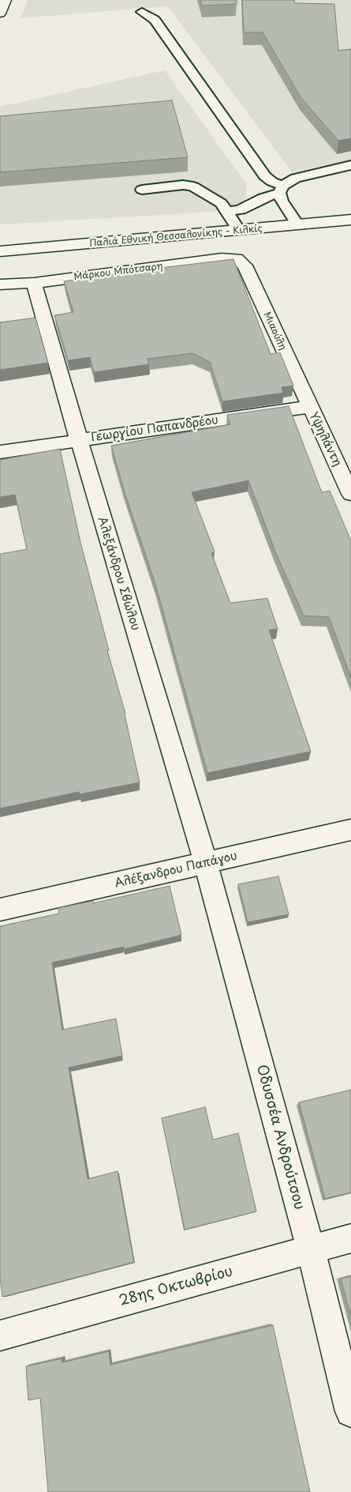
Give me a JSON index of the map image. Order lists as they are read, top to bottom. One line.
{"streets":{"street":["Παλιά Εθνική Θεσσαλονίκης - Κιλκίς","Μάρκου Μπότσαρη","Μιαούλη","Γεωργίου Παπανδρέου","Υψηλάντη","Αλεξάνδρου Σβώλου","Αλέξανδρου Παπάγου","Οδυσσέα Ανδρούτσου","28ης Οκτωβρίου"]},"crossings":[["Μάρκου Μπότσαρη","Μιαούλη"],["Μάρκου Μπότσαρη","Αλεξάνδρου Σβώλου"],["Μιαούλη","Γεωργίου Παπανδρέου"],["Μιαούλη","Υψηλάντη"],["Γεωργίου Παπανδρέου","Υψηλάντη"],["Γεωργίου Παπανδρέου","Αλεξάνδρου Σβώλου"],["Αλεξάνδρου Σβώλου","Αλέξανδρου Παπάγου"],["Αλεξάνδρου Σβώλου","Οδυσσέα Ανδρούτσου"],["Αλέξανδρου Παπάγου","Οδυσσέα Ανδρούτσου"],["Οδυσσέα Ανδρούτσου","28ης Οκτωβρίου"]]}
